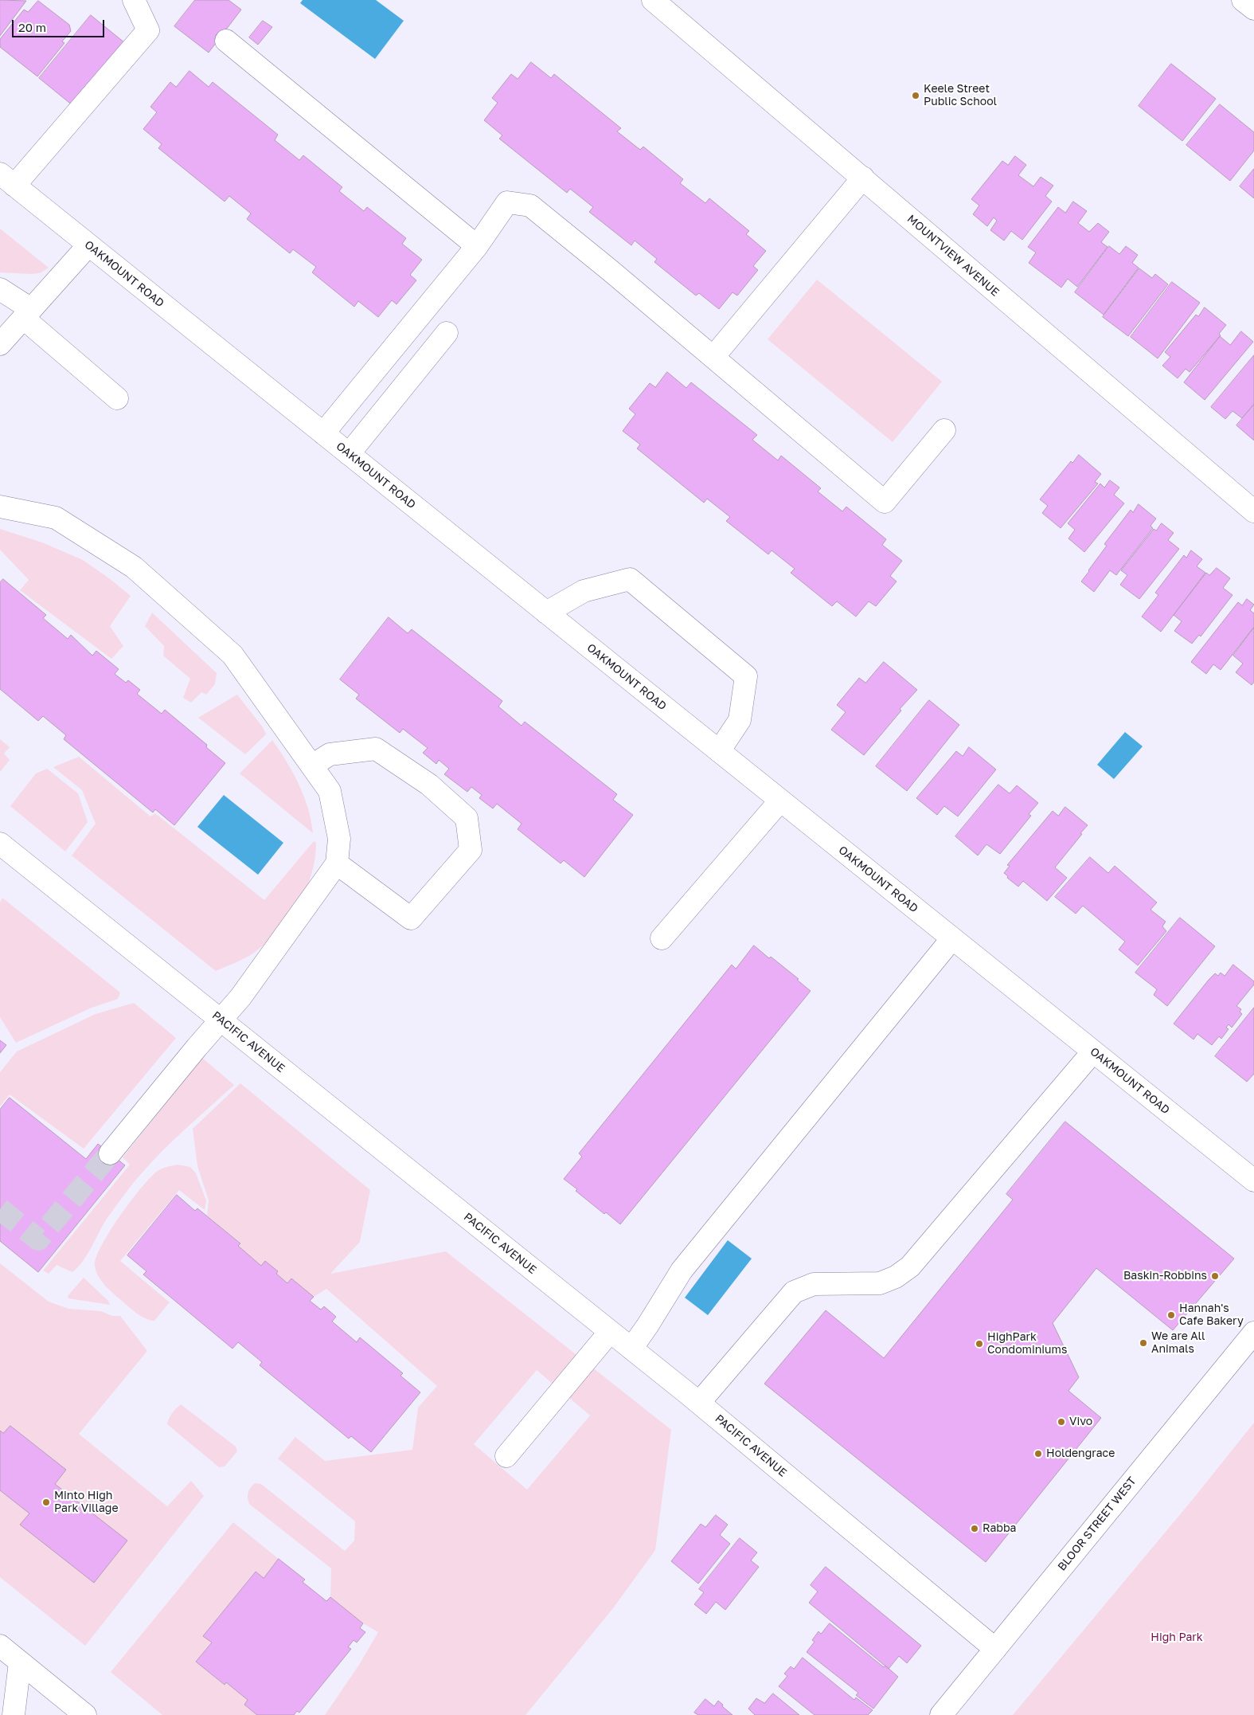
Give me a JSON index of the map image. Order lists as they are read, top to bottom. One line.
{"streets":{"street":["MOUNTVIEW AVENUE","OAKMOUNT ROAD","PACIFIC AVENUE","BLOOR STREET WEST"]},"crossings":[["PACIFIC AVENUE","BLOOR STREET WEST"]],"parks":["High Park"],"places":["Keele Street Public School","Baskin-Robbins","Hannah's Cafe Bakery","We are All Animals","HighPark Condominiums","Vivo","Holdengrace","Minto High Park Village","Rabba"],"scale_bar":"20 m"}
